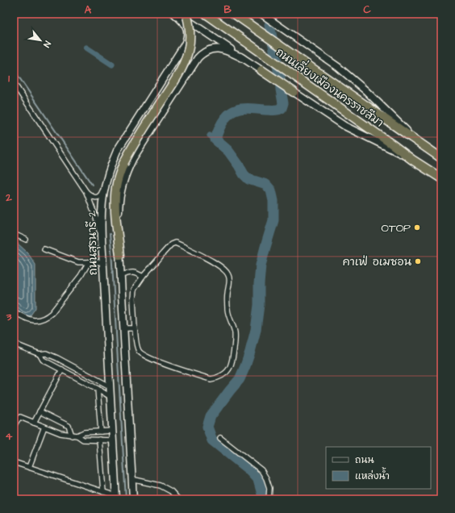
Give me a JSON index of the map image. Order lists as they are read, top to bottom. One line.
{"streets":{"highway":["ถนนเลี่ยงเมืองนครราชสีมา"],"main road":["ถนนสุรนารี 2"]},"places":["OTOP","คาเฟ่ อเมซอน"],"legend":["ถนน","แหล่งน้ำ"],"north":"bottom right","grid":{"columns":["A","B","C"],"rows":["1","2","3","4"]}}
